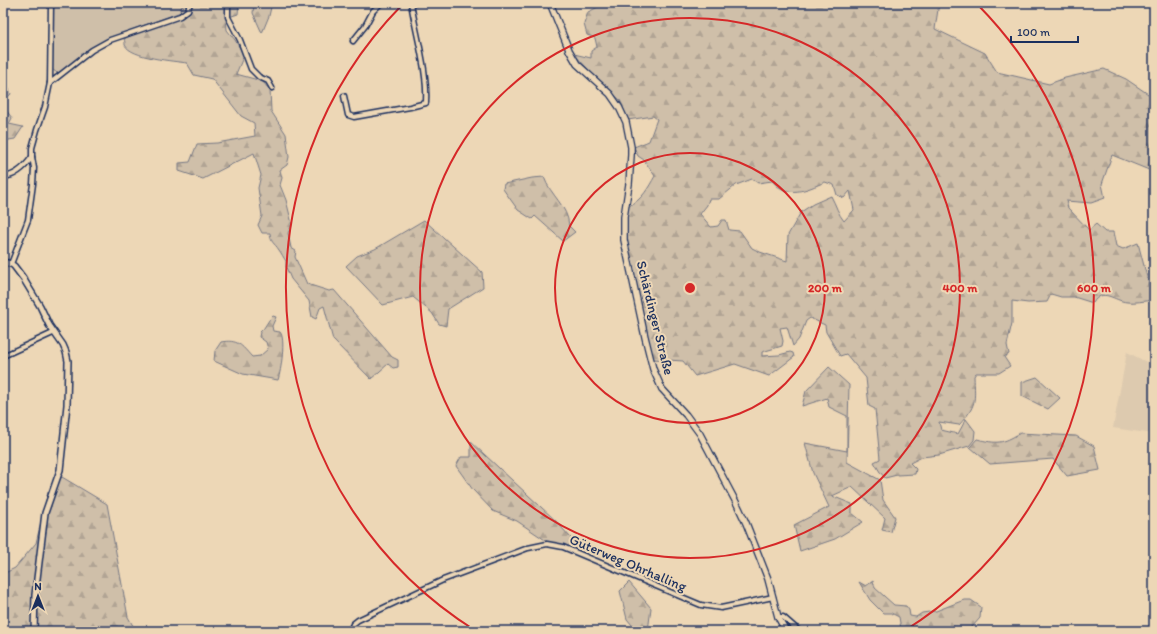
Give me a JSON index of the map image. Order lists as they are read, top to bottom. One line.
{"streets":{"main road":["Schärdinger Straße"],"street":["Güterweg Ohrhalling"]},"crossings":[["Schärdinger Straße","Güterweg Ohrhalling"]],"scale_bar":"100 m","north":"top","rings":["200 m","400 m","600 m"]}
